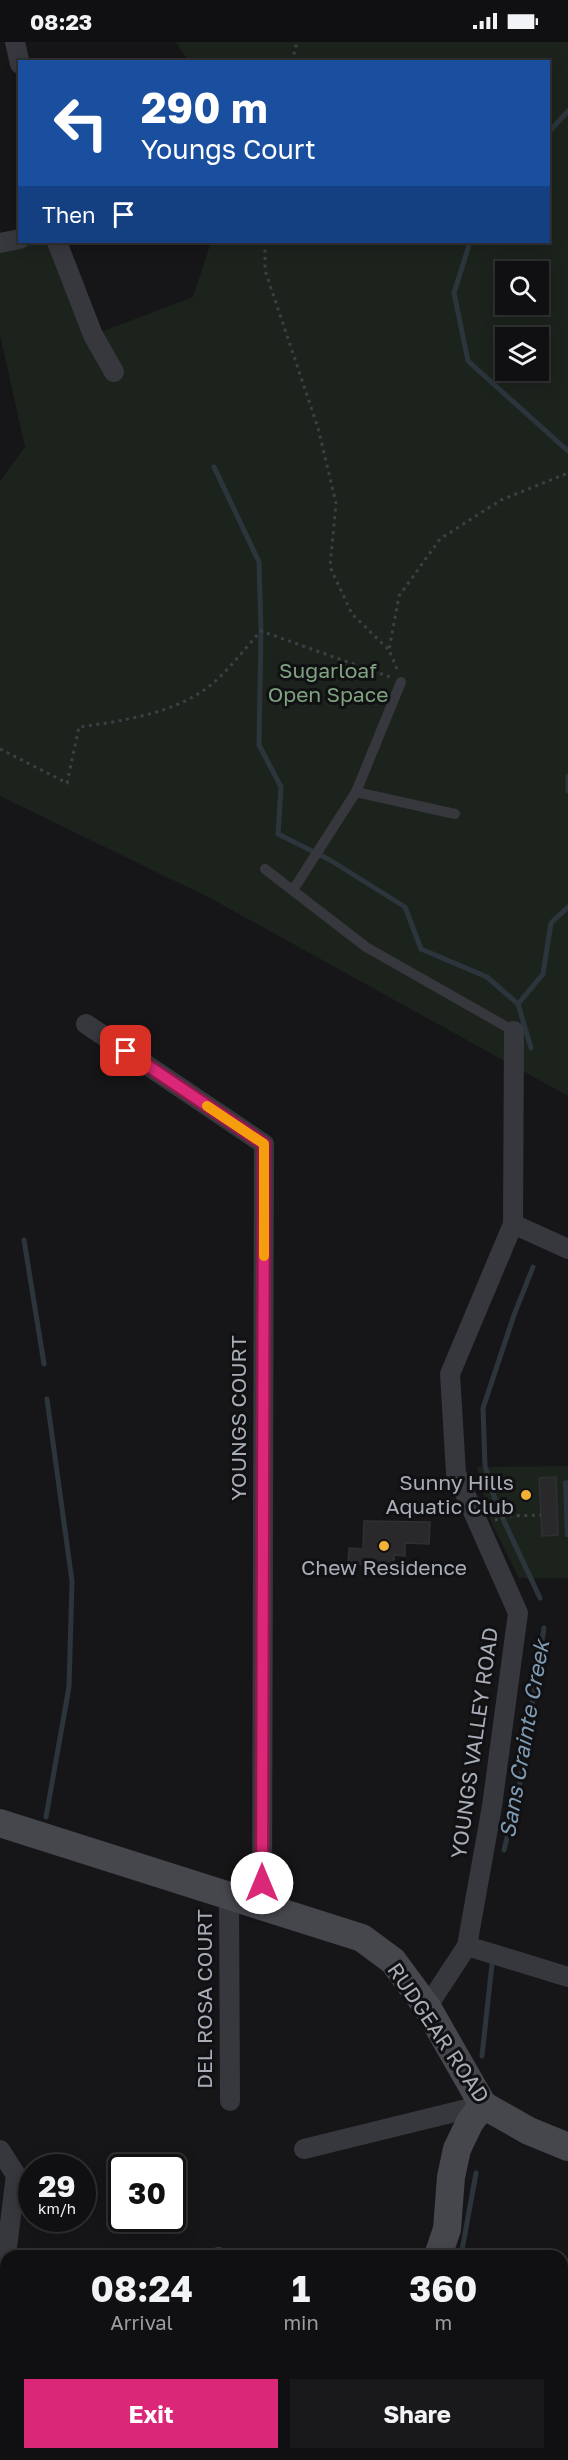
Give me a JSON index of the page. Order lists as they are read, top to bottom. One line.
{"streets":{"street":["YOUNGS COURT","YOUNGS VALLEY ROAD","DEL ROSA COURT","RUDGEAR ROAD"]},"crossings":[["YOUNGS COURT","RUDGEAR ROAD"],["YOUNGS VALLEY ROAD","RUDGEAR ROAD"],["DEL ROSA COURT","RUDGEAR ROAD"]],"water":["Sans Crainte Creek"],"parks":["Sugarloaf Open Space"],"places":["Sunny Hills Aquatic Club","Chew Residence"],"page":{"status":"08:23","turn":["290 m","Youngs Court"],"then":"Then","speed":"29 km/h","limit":"30","eta":["08:24","Arrival","1","min","360","m"],"buttons":["Exit","Share"]}}
